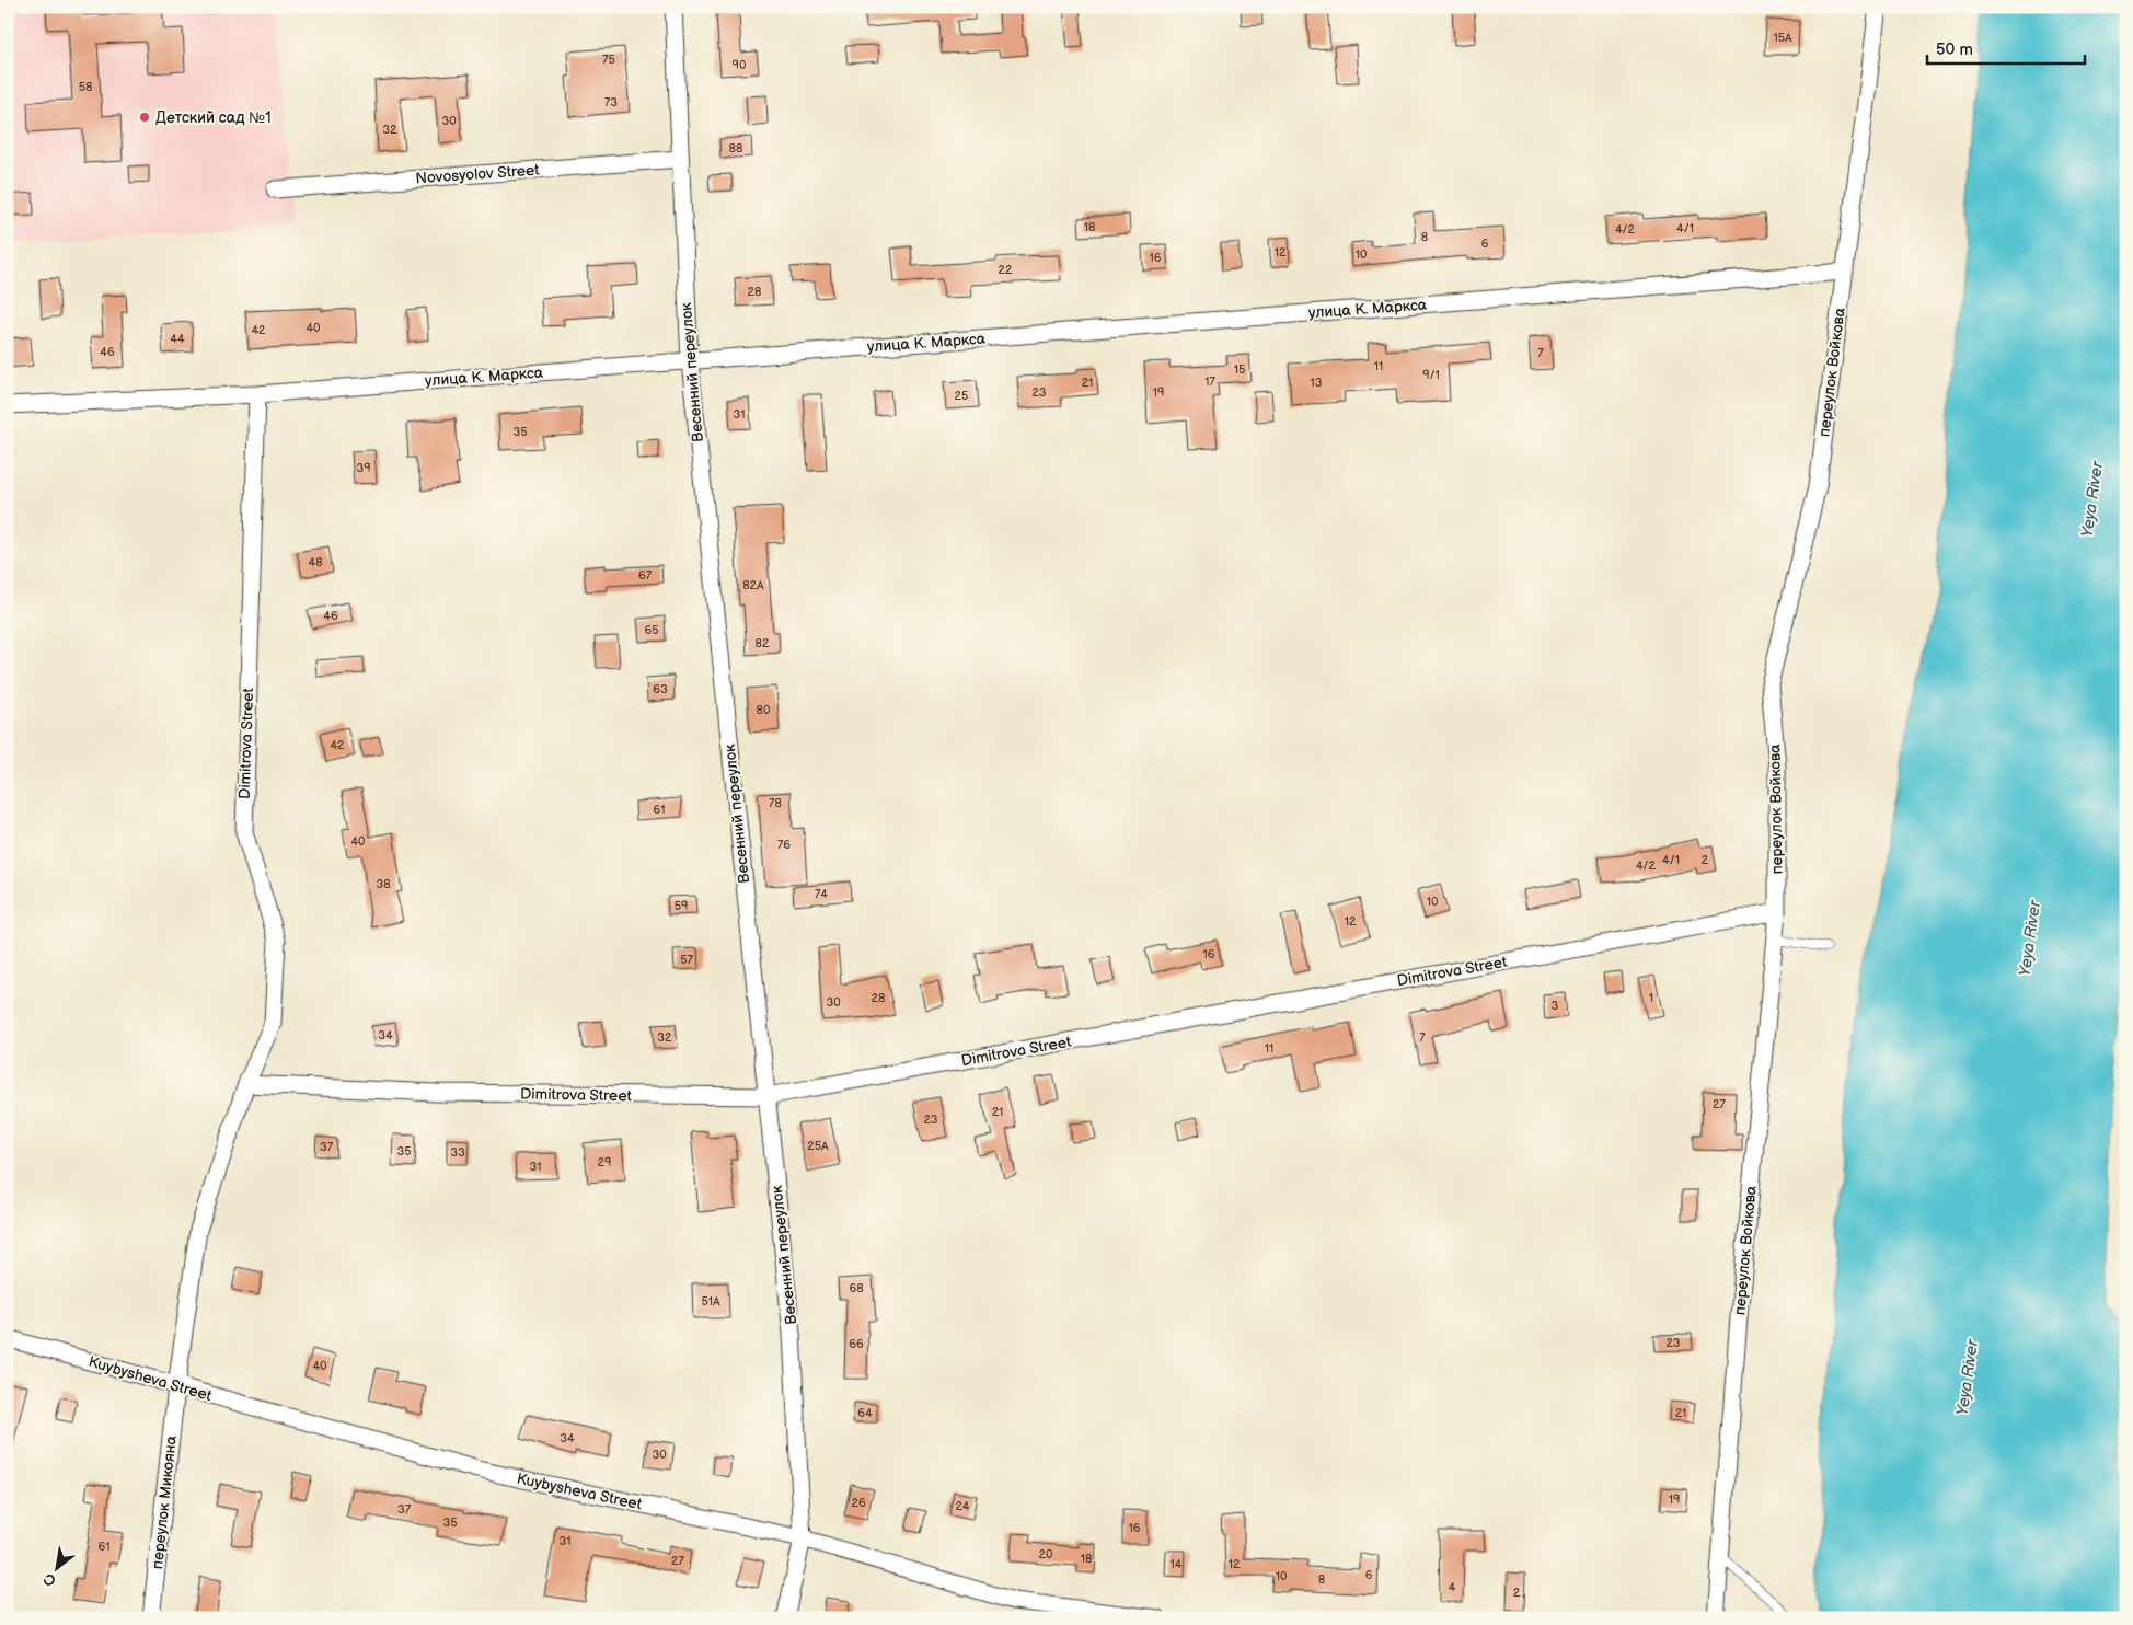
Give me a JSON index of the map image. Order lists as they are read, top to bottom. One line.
{"streets":{"street":["Novosyolov Street","улица К. Маркса","Весенний переулок","переулок Войкова","Dimitrova Street","Kuybysheva Street","переулок Микояна"]},"crossings":[["Novosyolov Street","Весенний переулок"],["улица К. Маркса","Весенний переулок"],["улица К. Маркса","переулок Войкова"],["улица К. Маркса","Dimitrova Street"],["Весенний переулок","Dimitrova Street"],["Весенний переулок","Kuybysheva Street"],["переулок Войкова","Dimitrova Street"],["Dimitrova Street","Kuybysheva Street"],["Dimitrova Street","переулок Микояна"],["Kuybysheva Street","переулок Микояна"]],"water":["Yeya River"],"places":["Детский сад №1"],"house_numbers":["15А","75","90","58","73","30","32","88","18","4/1","4/2","8","6","12","10","16","22","28","40","42","44","46","7","11","15","9/1","17","21","13","23","19","25","31","35","39","48","67","82А","46","65","82","63","80","42","78","61","40","76","4/1","2","4/2","38","74","10","59","12","16","57","28","1","30","3","34","32","7","11","27","21","23","25А","37","35","33","29","31","68","51А","23","66","40","64","21","34","30","19","26","24","37","35","16","31","61","20","18","27","14","12","6","10","8","4","2"],"scale_bar":"50 m","north":"bottom left"}
